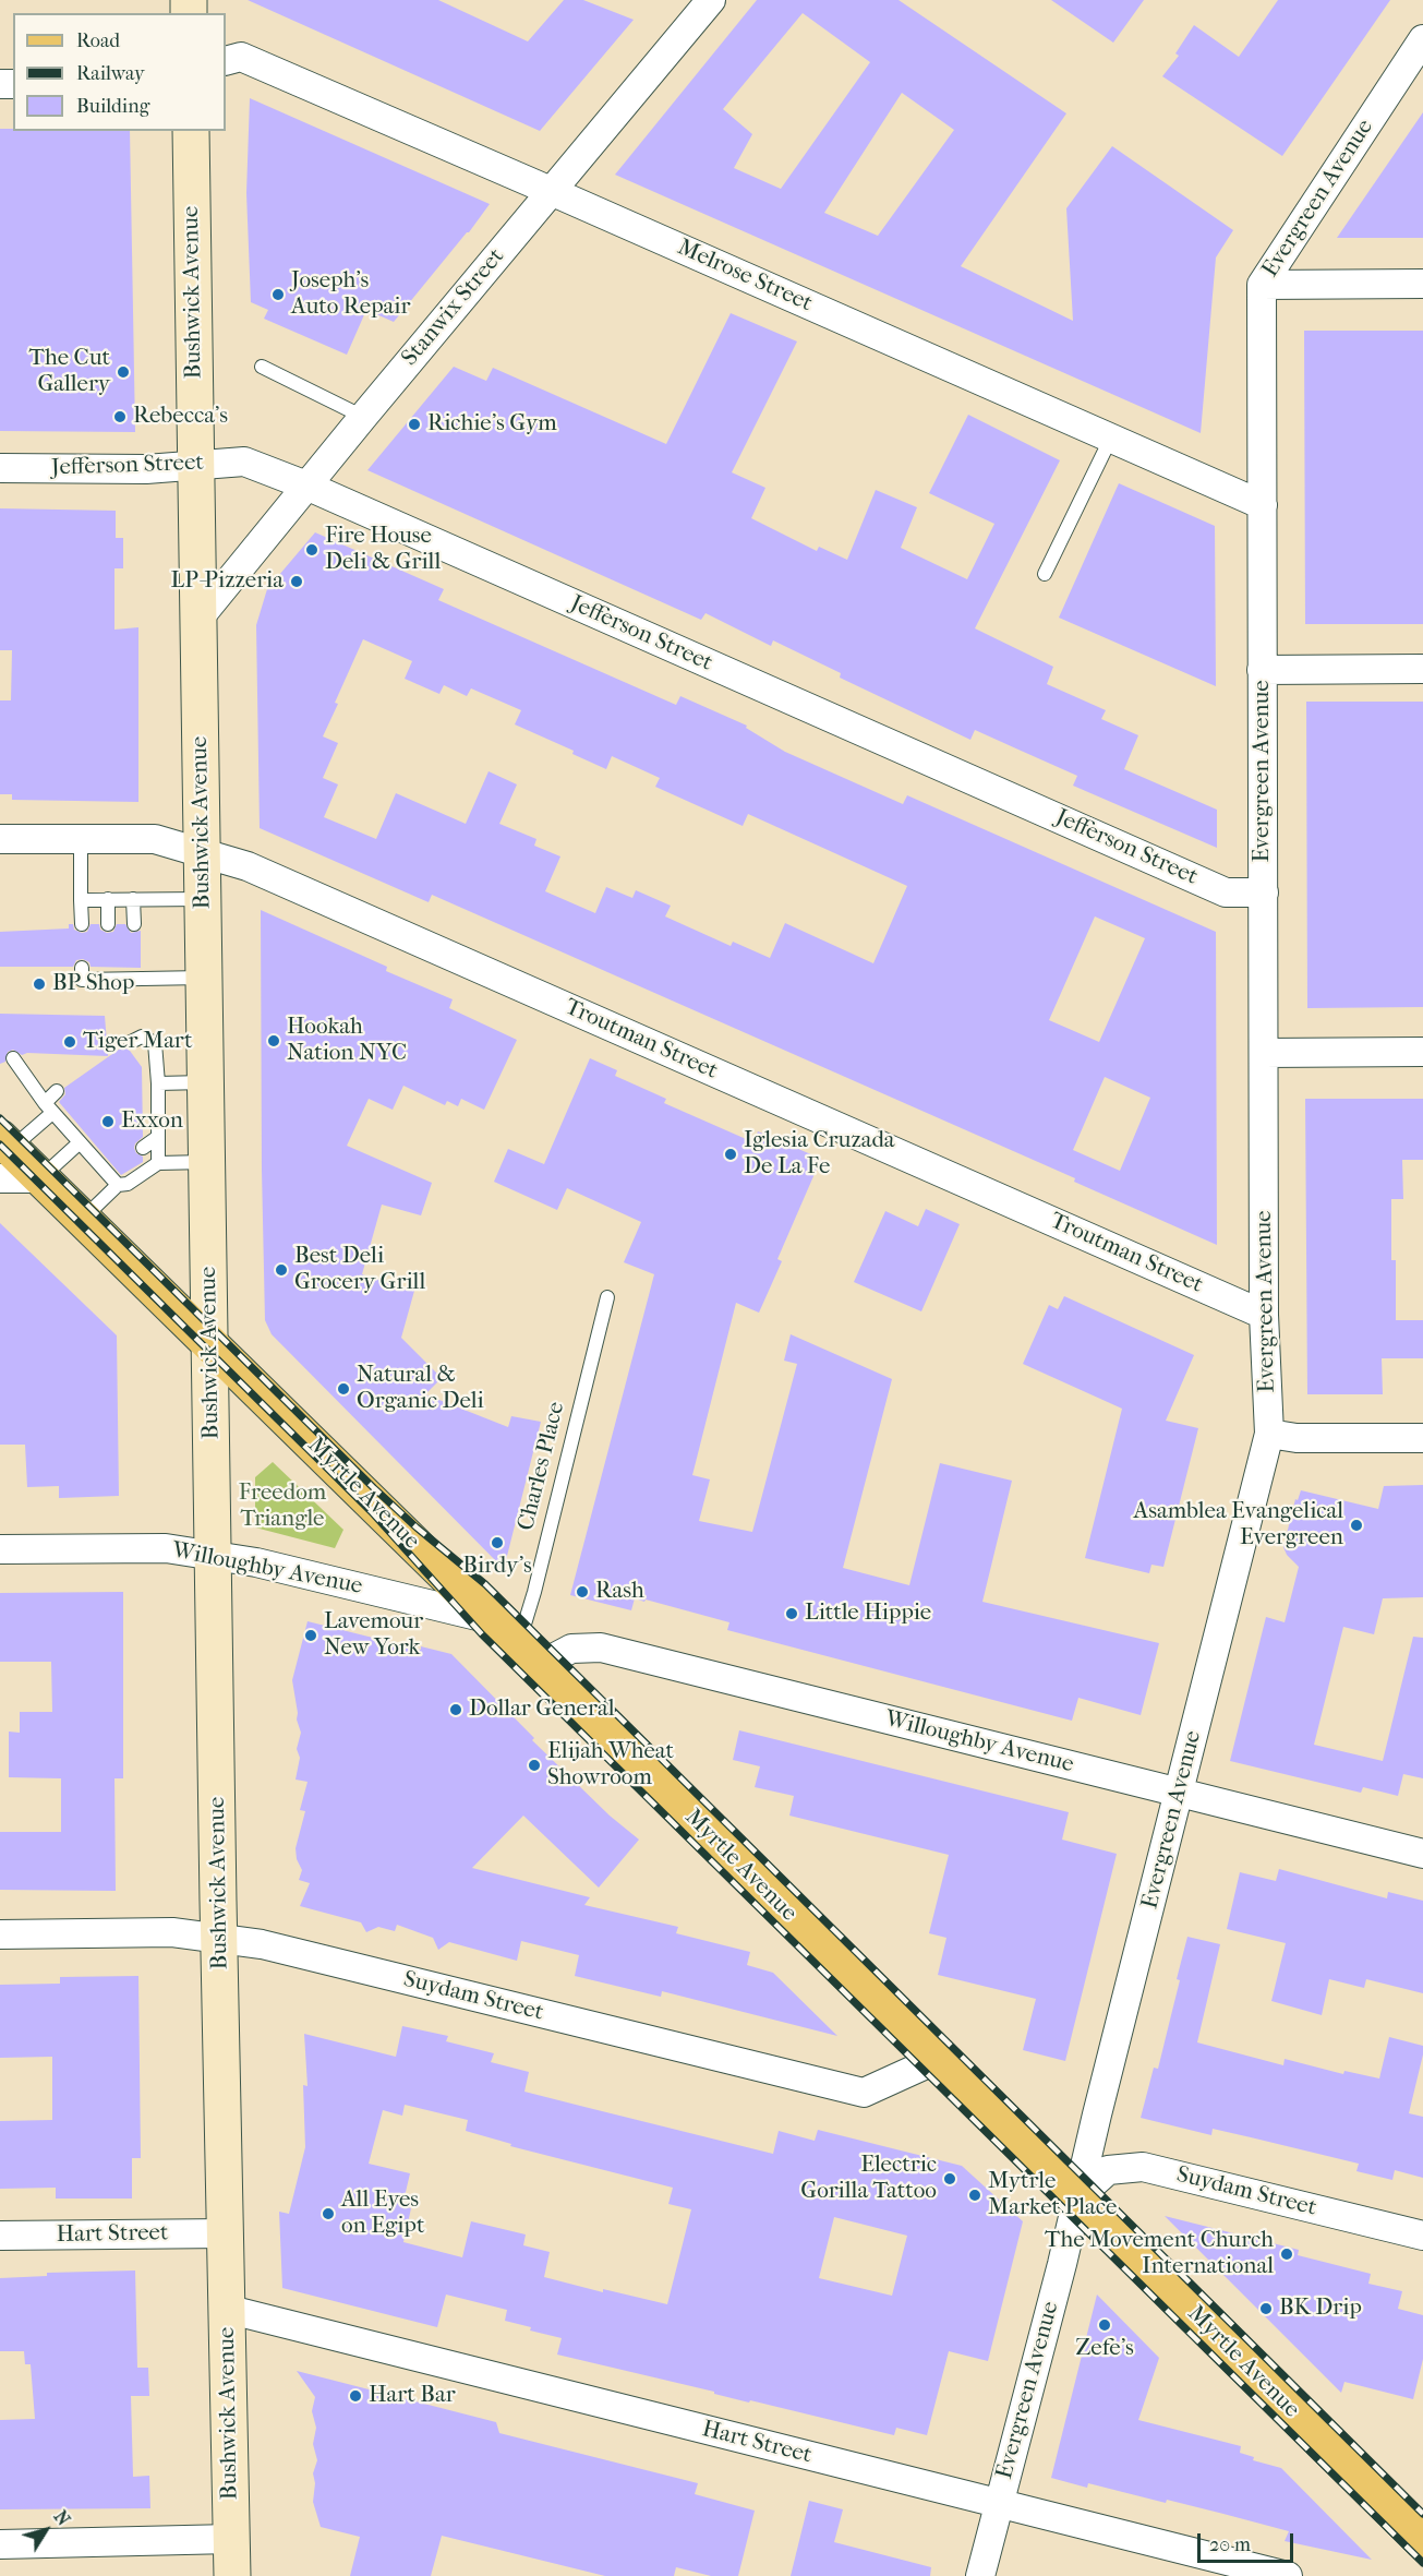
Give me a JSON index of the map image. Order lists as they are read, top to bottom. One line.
{"streets":{"main road":["Bushwick Avenue","Myrtle Avenue"],"street":["Evergreen Avenue","Melrose Street","Stanwix Street","Jefferson Street","Troutman Street","Willoughby Avenue","Suydam Street","Hart Street"],"lane":["Charles Place"]},"crossings":[["Evergreen Avenue","Melrose Street"],["Evergreen Avenue","Jefferson Street"],["Evergreen Avenue","Troutman Street"],["Evergreen Avenue","Myrtle Avenue"],["Evergreen Avenue","Willoughby Avenue"],["Evergreen Avenue","Suydam Street"],["Evergreen Avenue","Hart Street"],["Melrose Street","Stanwix Street"],["Bushwick Avenue","Stanwix Street"],["Bushwick Avenue","Jefferson Street"],["Bushwick Avenue","Troutman Street"],["Bushwick Avenue","Myrtle Avenue"],["Bushwick Avenue","Willoughby Avenue"],["Bushwick Avenue","Suydam Street"],["Bushwick Avenue","Hart Street"],["Stanwix Street","Jefferson Street"],["Charles Place","Myrtle Avenue"],["Charles Place","Willoughby Avenue"],["Myrtle Avenue","Willoughby Avenue"],["Myrtle Avenue","Suydam Street"]],"parks":["Freedom Triangle"],"places":["Joseph's Auto Repair","The Cut Gallery","Rebecca's","Richie's Gym","Fire House Deli & Grill","LP-Pizzeria","BP Shop","Hookah Nation NYC","Tiger Mart","Exxon","Iglesia Cruzada De La Fe","Best Deli Grocery Grill","Natural & Organic Deli","Asamblea Evangelical Evergreen","Birdy's","Rash","Little Hippie","Lavemour New York","Dollar General","Elijah Wheat Showroom","Electric Gorilla Tattoo","Mytrle Market Place","All Eyes on Egipt","The Movement Church International","BK Drip","Zefe's","Hart Bar"],"legend":["Road","Railway","Building"],"scale_bar":"20 m","north":"top right"}
